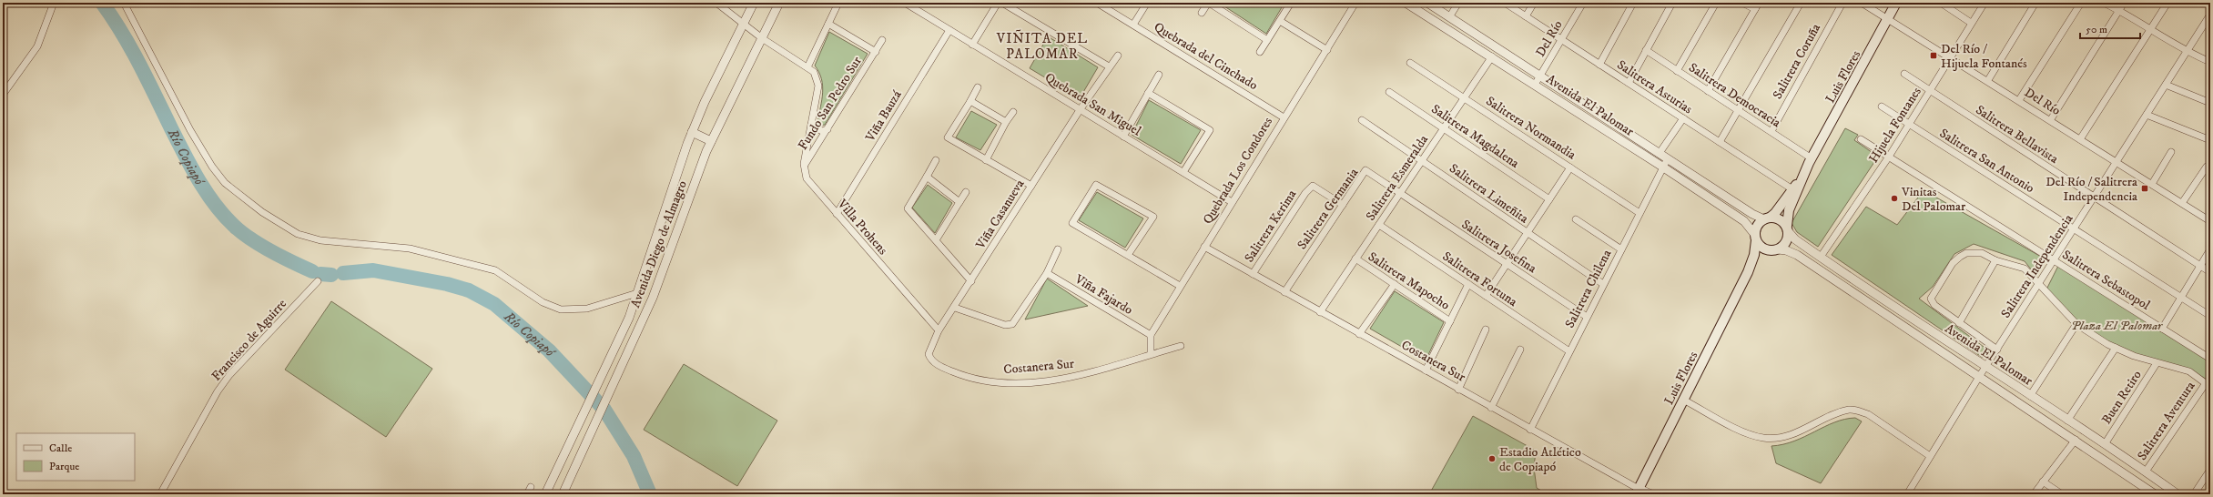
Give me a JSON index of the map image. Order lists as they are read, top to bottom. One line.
{"streets":{"main road":["Luis Flores"],"street":["Del Río","Quebrada del Cinchado","Salitrera Coruña","Salitrera Asturias","Salitrera Democracia","Fundo San Pedro Sur","Quebrada San Miguel","Avenida El Palomar","Viña Bauzá","Hijuela Fontanes","Salitrera Normandia","Salitrera Bellavista","Salitrera Magdalena","Salitrera San Antonio","Quebrada Los Condores","Salitrera Esmeralda","Salitrera Limeñita","Salitrera Germania","Viña Casanueva","Salitrera Kerima","Villa Prohens","Avenida Diego de Almagro","Salitrera Josefina","Salitrera Independencia","Salitrera Fortuna","Salitrera Sebastopol","Salitrera Mapocho","Salitrera Chilena","Viña Fajardo","Francisco de Aguirre","Costanera Sur","Buen Retiro","Salitrera Aventura"]},"crossings":[["Del Río","Luis Flores"],["Del Río","Salitrera Asturias"],["Del Río","Avenida El Palomar"],["Del Río","Hijuela Fontanes"],["Del Río","Salitrera Independencia"],["Quebrada del Cinchado","Quebrada Los Condores"],["Salitrera Coruña","Salitrera Democracia"],["Luis Flores","Salitrera Asturias"],["Luis Flores","Salitrera Democracia"],["Luis Flores","Avenida El Palomar"],["Luis Flores","Costanera Sur"],["Fundo San Pedro Sur","Villa Prohens"],["Quebrada San Miguel","Viña Bauzá"],["Quebrada San Miguel","Quebrada Los Condores"],["Quebrada San Miguel","Viña Casanueva"],["Avenida El Palomar","Hijuela Fontanes"],["Avenida El Palomar","Salitrera Esmeralda"],["Avenida El Palomar","Salitrera Independencia"],["Avenida El Palomar","Salitrera Chilena"],["Avenida El Palomar","Buen Retiro"],["Avenida El Palomar","Salitrera Aventura"],["Viña Bauzá","Villa Prohens"],["Hijuela Fontanes","Salitrera Bellavista"],["Hijuela Fontanes","Salitrera San Antonio"],["Hijuela Fontanes","Salitrera Sebastopol"],["Salitrera Normandia","Salitrera Esmeralda"],["Salitrera Normandia","Salitrera Chilena"],["Salitrera Bellavista","Salitrera Independencia"],["Salitrera Magdalena","Salitrera Esmeralda"],["Salitrera San Antonio","Salitrera Independencia"],["Quebrada Los Condores","Viña Fajardo"],["Quebrada Los Condores","Costanera Sur"],["Salitrera Esmeralda","Salitrera Limeñita"],["Salitrera Esmeralda","Salitrera Germania"],["Salitrera Esmeralda","Salitrera Josefina"],["Salitrera Esmeralda","Salitrera Fortuna"],["Salitrera Esmeralda","Salitrera Mapocho"],["Salitrera Esmeralda","Costanera Sur"],["Salitrera Limeñita","Salitrera Chilena"],["Salitrera Germania","Salitrera Kerima"],["Salitrera Germania","Salitrera Josefina"],["Salitrera Germania","Costanera Sur"],["Viña Casanueva","Villa Prohens"],["Viña Casanueva","Costanera Sur"],["Salitrera Kerima","Costanera Sur"],["Villa Prohens","Costanera Sur"],["Salitrera Josefina","Salitrera Chilena"],["Salitrera Independencia","Salitrera Sebastopol"],["Salitrera Fortuna","Salitrera Chilena"],["Salitrera Chilena","Costanera Sur"]],"districts":["VIÑITA DEL PALOMAR"],"water":["Río Copiapó"],"parks":["Plaza El Palomar"],"places":{"transit":["Del Río / Hijuela Fontanés","Del Río / Salitrera Independencia"],"other":["Vinitas Del Palomar","Estadio Atlético de Copiapó"]},"legend":["Calle","Parque"],"scale_bar":"50 m"}
